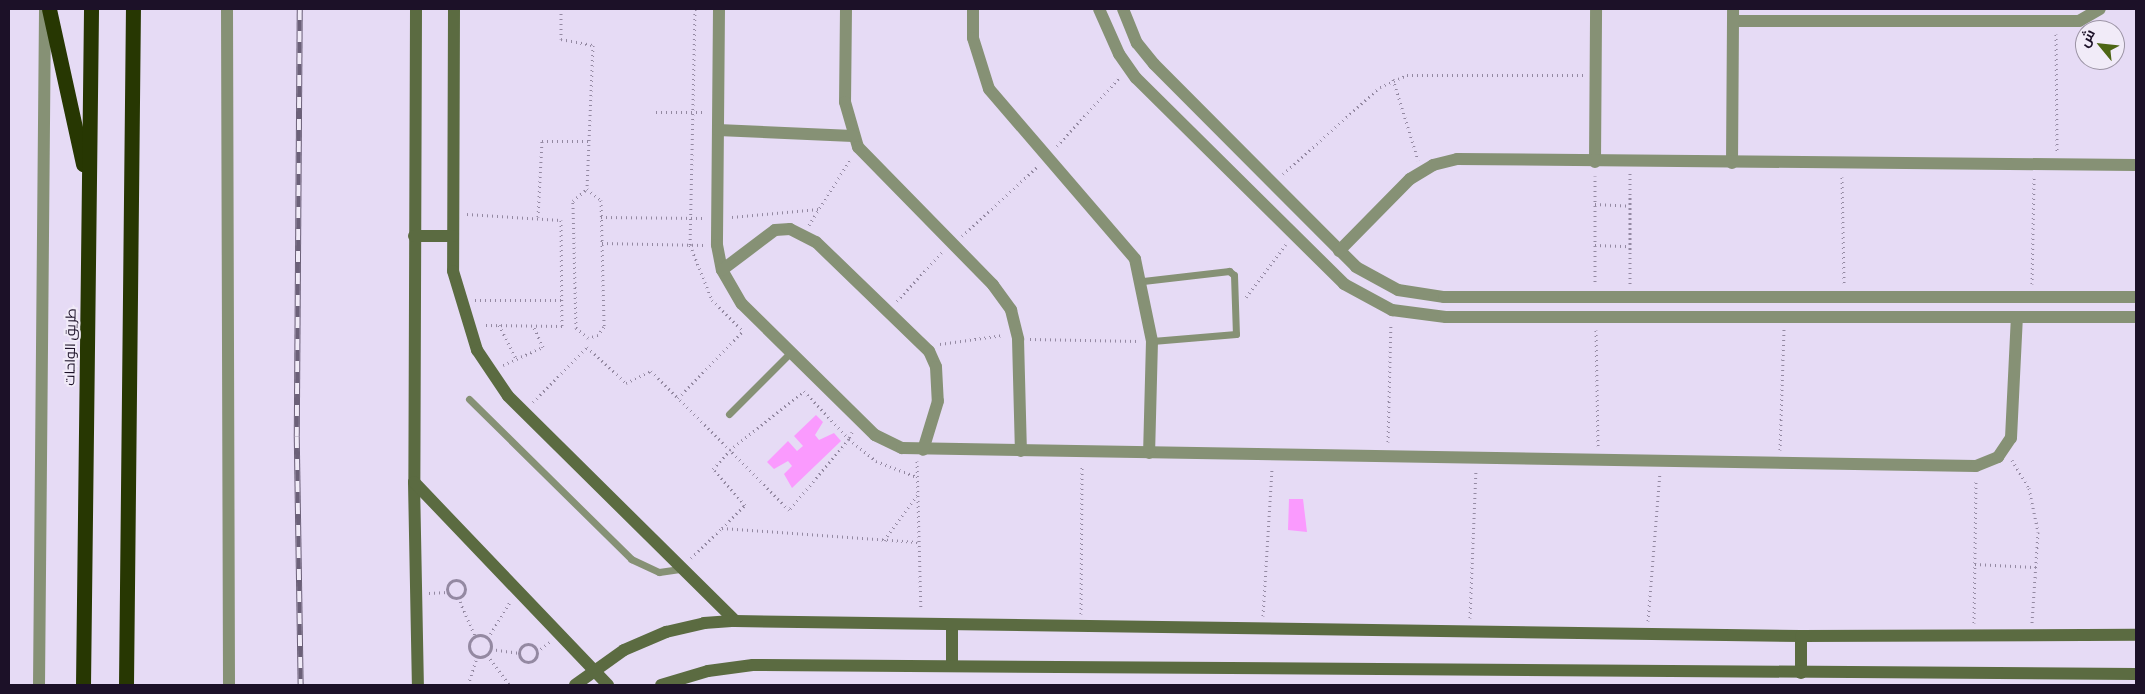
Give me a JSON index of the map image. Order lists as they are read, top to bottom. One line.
{"streets":{"highway":["طريق الواحات"]},"north":"top left"}
